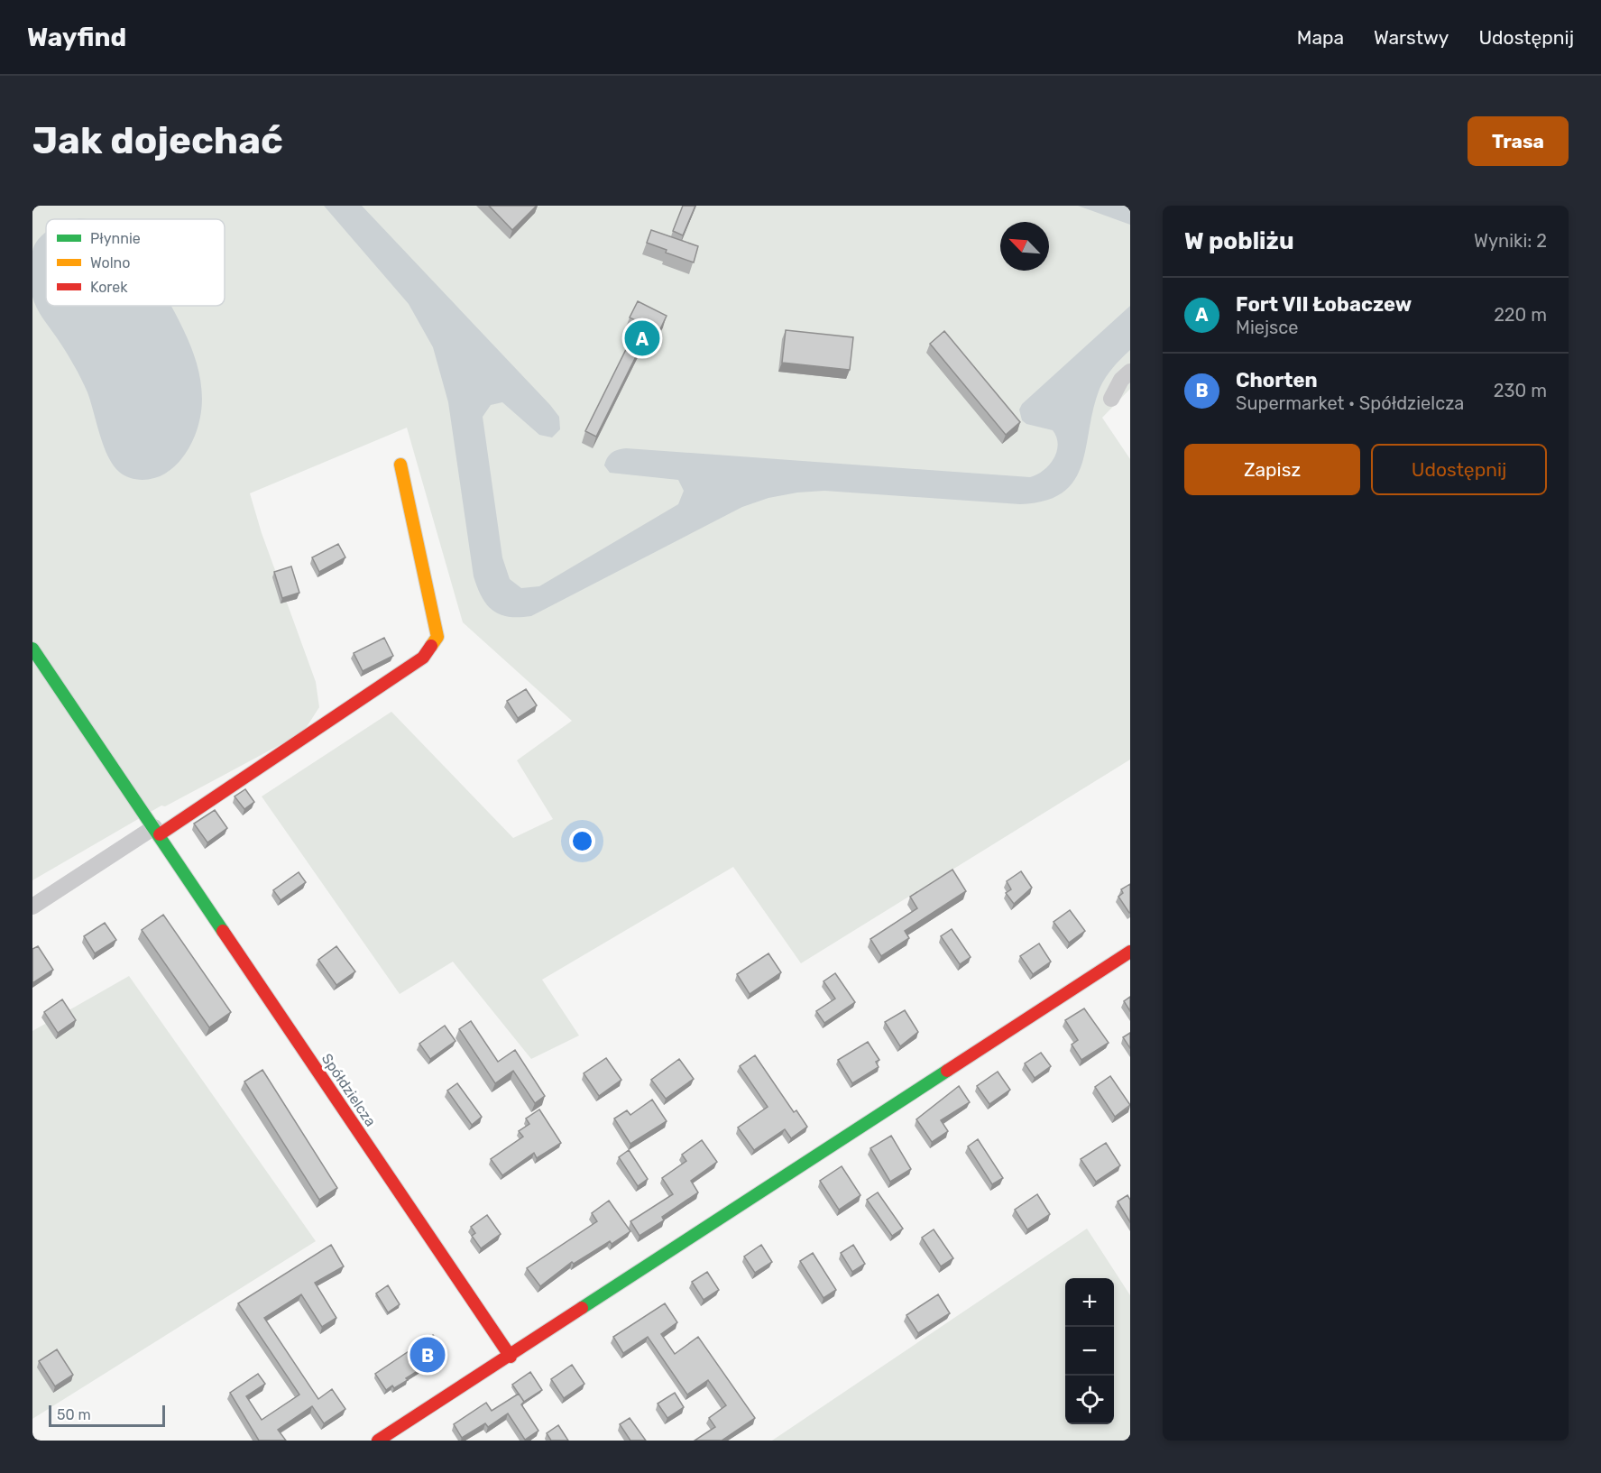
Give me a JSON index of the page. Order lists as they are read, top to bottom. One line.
{"streets":{"street":["Spółdzielcza"]},"legend":["Płynnie","Wolno","Korek"],"scale_bar":"50 m","north":"top left","page":{"header":"Wayfind","nav":["Mapa","Warstwy","Udostępnij"],"buttons":["Trasa",["Zapisz","Udostępnij"]],"title":"Jak dojechać","heading":["W pobliżu","Wyniki: 2"],"list":[{"mark":"A","name":"Fort VII Łobaczew","note":"Miejsce","value":"220 m"},{"mark":"B","name":"Chorten","note":"Supermarket · Spółdzielcza","value":"230 m"}],"pins":["A","B"],"map_buttons":["+","−"],"scale":"50 m"}}
